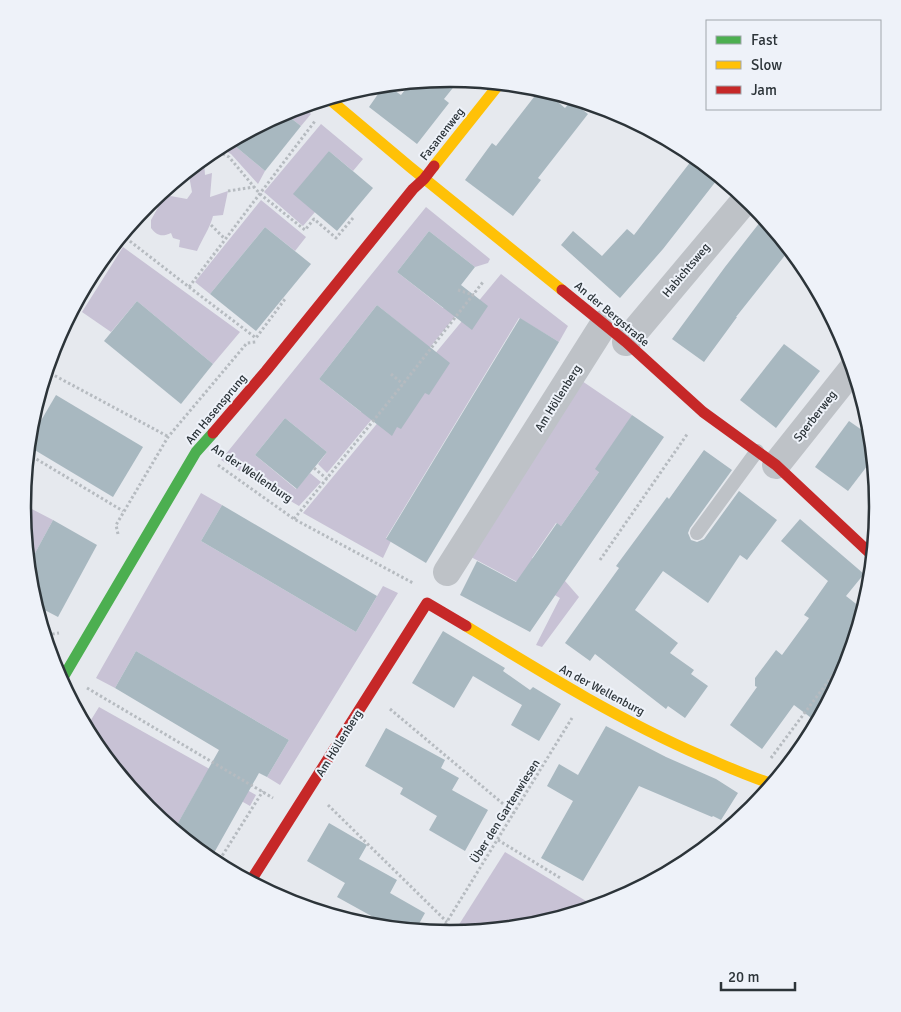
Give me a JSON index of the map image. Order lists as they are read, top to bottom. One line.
{"streets":{"street":["Fasanenweg","Habichtsweg","An der Bergstraße","Am Höllenberg","Am Hasensprung","Sperberweg","An der Wellenburg"],"path":["Über den Gartenwiesen"]},"crossings":[["Fasanenweg","An der Bergstraße"],["Fasanenweg","Am Hasensprung"],["Habichtsweg","An der Bergstraße"],["An der Bergstraße","Am Höllenberg"],["An der Bergstraße","Am Hasensprung"],["An der Bergstraße","Sperberweg"],["Am Höllenberg","An der Wellenburg"],["Am Hasensprung","An der Wellenburg"],["An der Wellenburg","Über den Gartenwiesen"]],"legend":["Fast","Slow","Jam"],"scale_bar":"20 m"}
